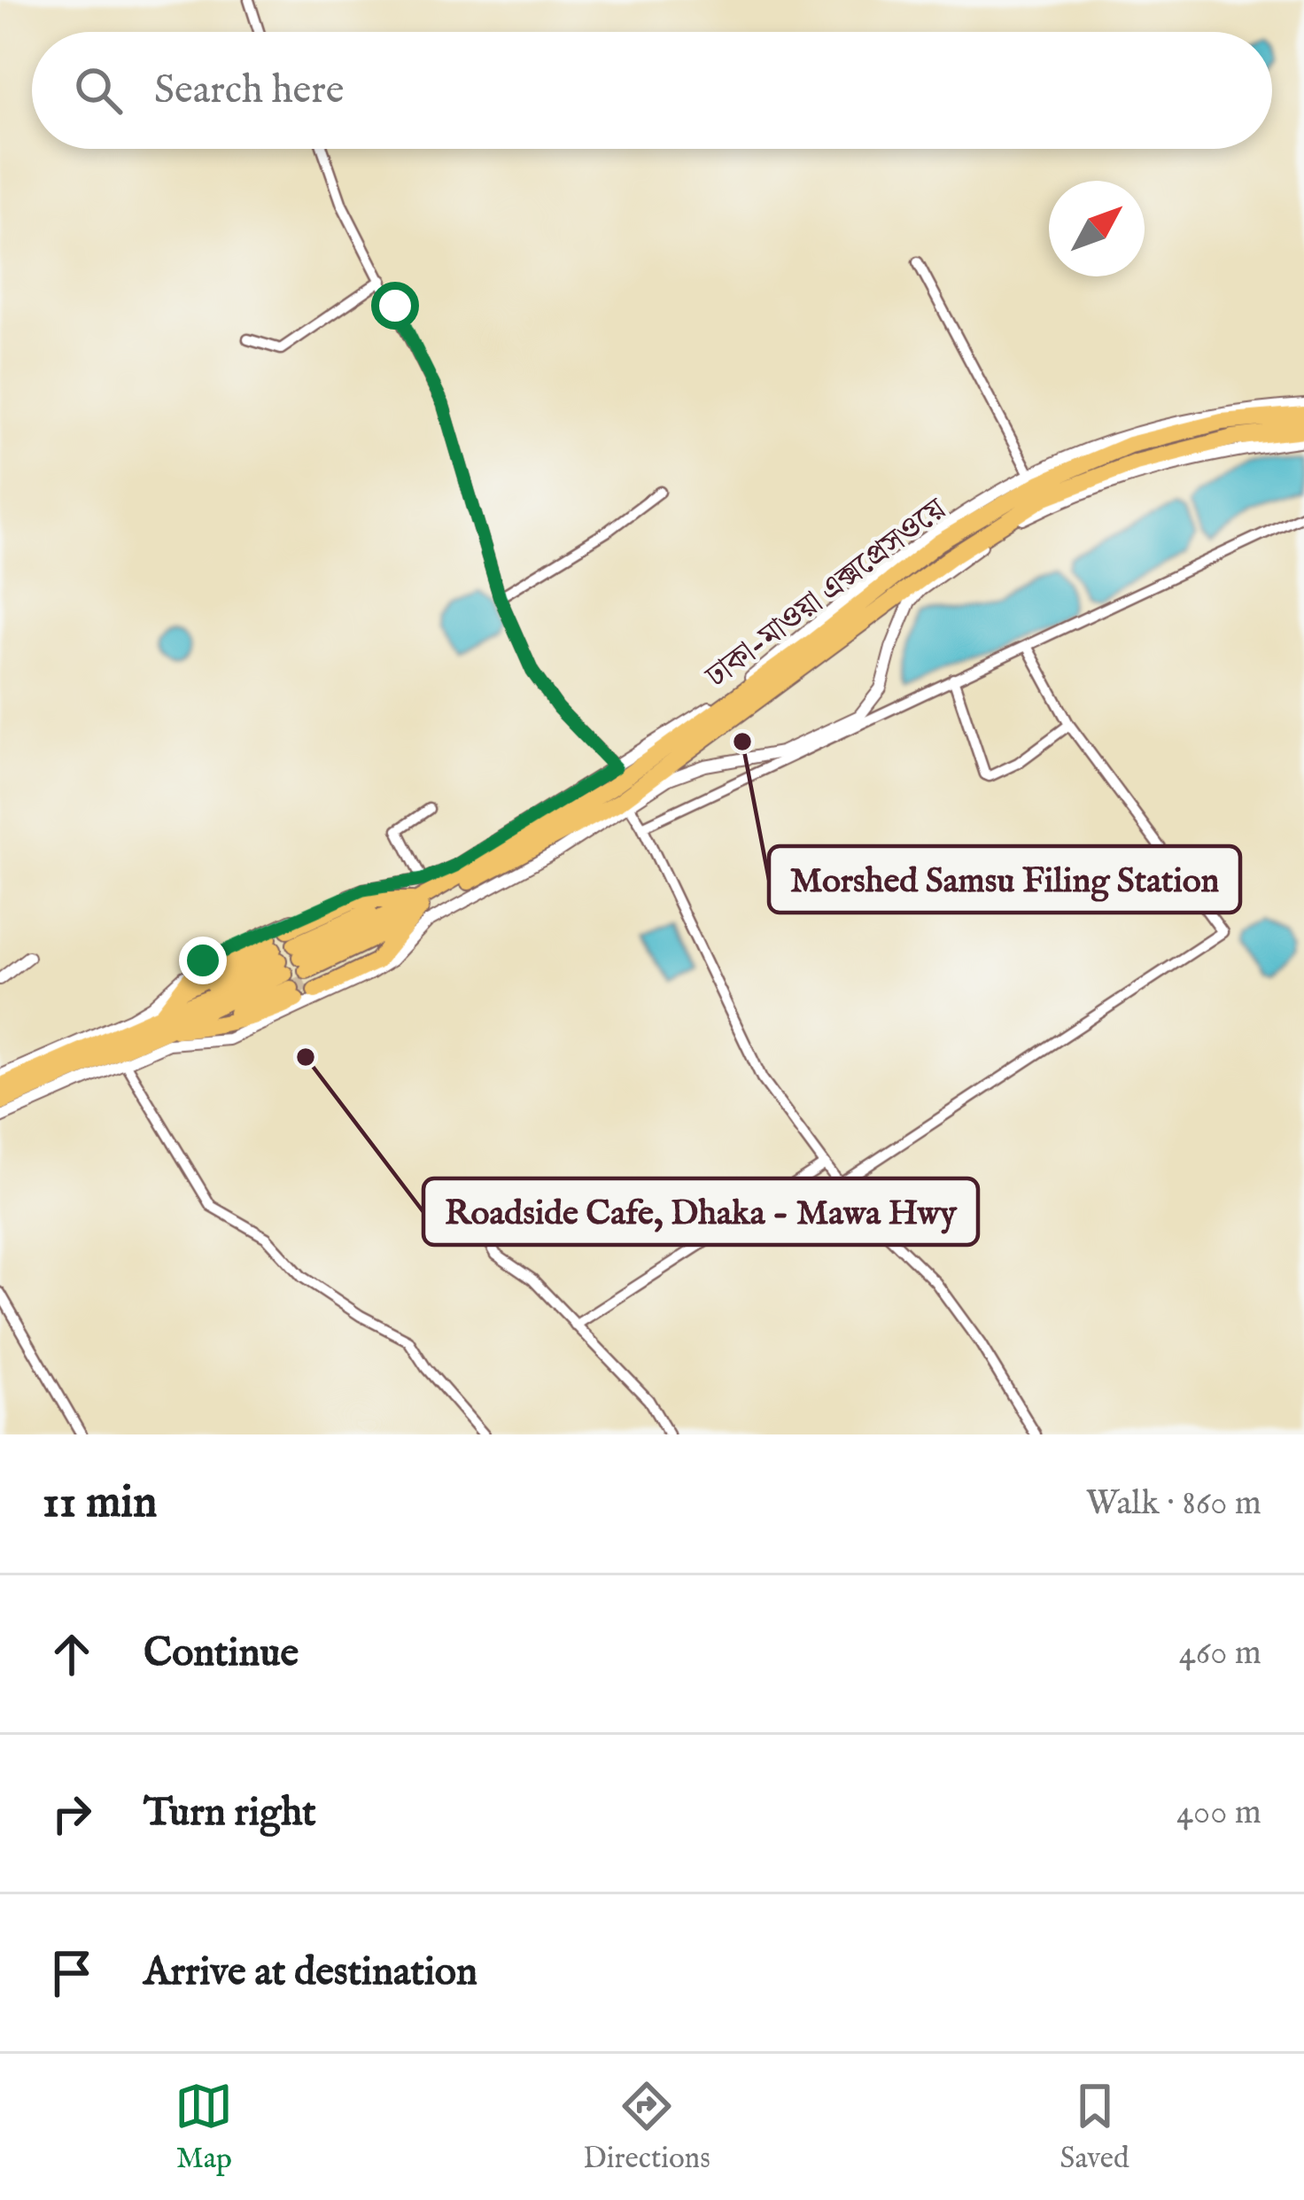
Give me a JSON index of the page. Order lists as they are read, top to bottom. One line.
{"streets":{"highway":["ঢাকা-মাওয়া এক্সপ্রেসওয়ে"]},"places":["Morshed Samsu Filing Station","Roadside Cafe, Dhaka - Mawa Hwy"],"north":"top right","page":{"search":"Search here","heading":["11 min","Walk · 860 m"],"list":[["Continue","460 m"],["Turn right","400 m"],"Arrive at destination"],"nav":["Map","Directions","Saved"]}}
